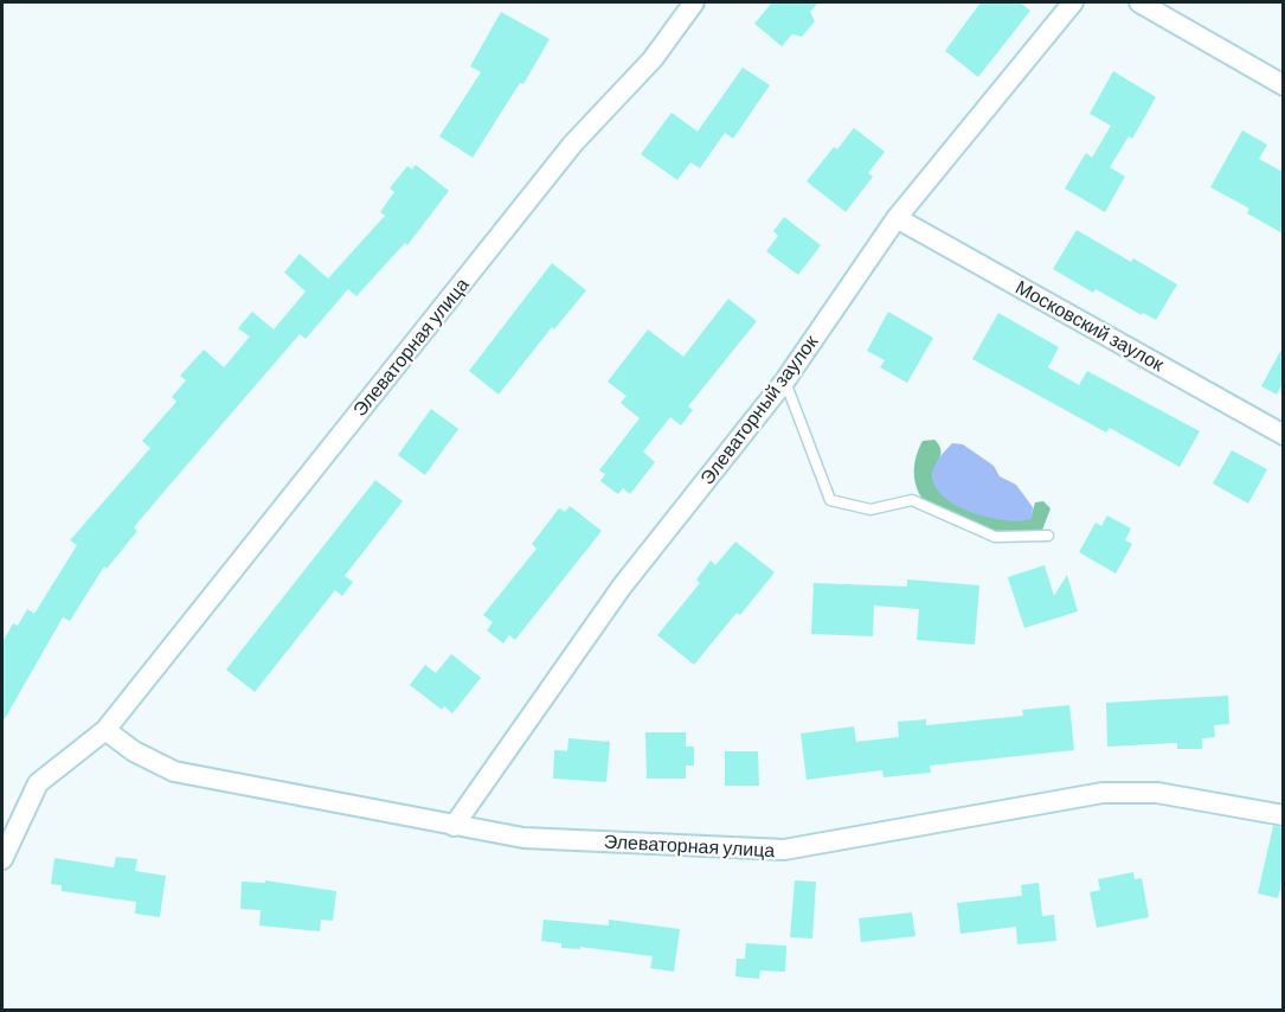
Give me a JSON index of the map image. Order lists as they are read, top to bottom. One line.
{"streets":{"street":["Московский заулок","Элеваторная улица","Элеваторный заулок"]},"crossings":[["Московский заулок","Элеваторный заулок"],["Элеваторная улица","Элеваторный заулок"]]}
